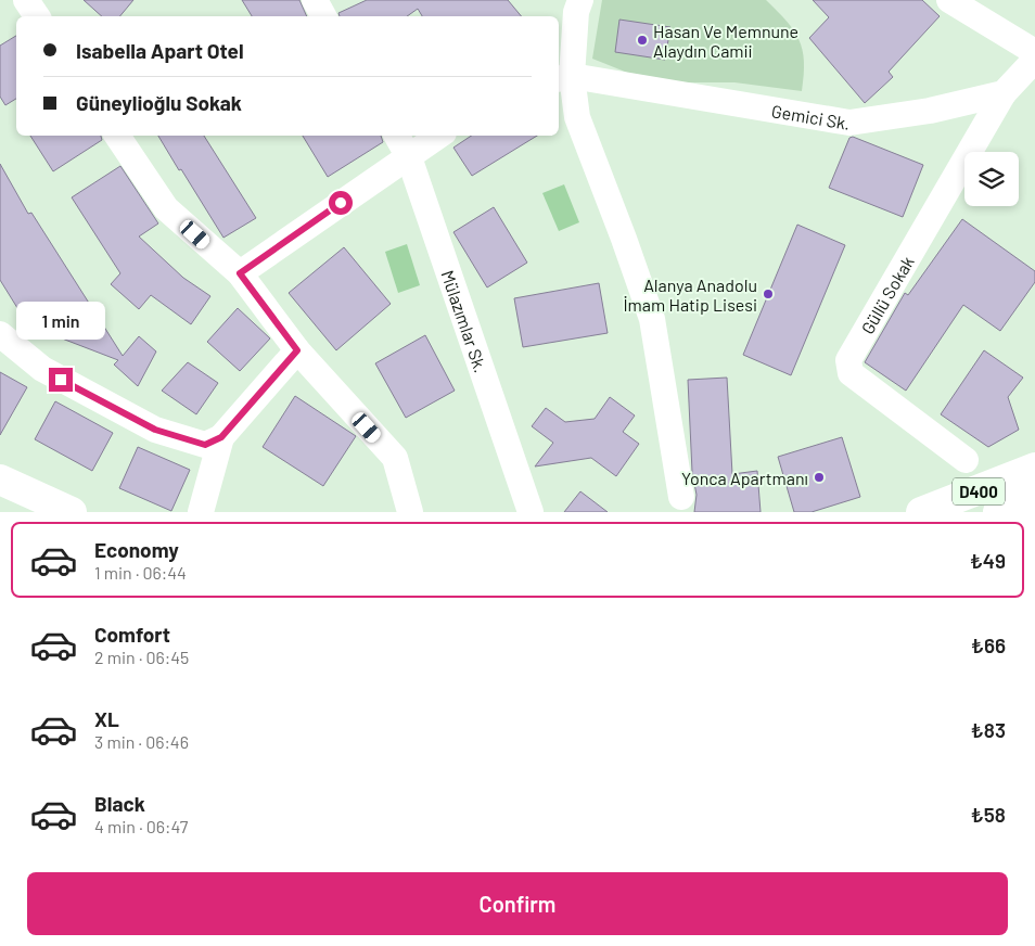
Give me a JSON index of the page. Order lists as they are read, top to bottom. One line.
{"streets":{"highway":["D400"],"street":["Gemici Sk.","Güllü Sokak","Mülazımlar Sk."]},"crossings":[["Gemici Sk.","Güllü Sokak"]],"places":["Hasan Ve Memnune Alaydın Camii","Alanya Anadolu İmam Hatip Lisesi","Yonca Apartmanı"],"page":{"banner":["Isabella Apart Otel","Güneylioğlu Sokak"],"bubble":"1 min","list":[{"name":"Economy","note":"1 min · 06:44","value":"₺49"},{"name":"Comfort","note":"2 min · 06:45","value":"₺66"},{"name":"XL","note":"3 min · 06:46","value":"₺83"},{"name":"Black","note":"4 min · 06:47","value":"₺58"}],"buttons":"Confirm"}}
